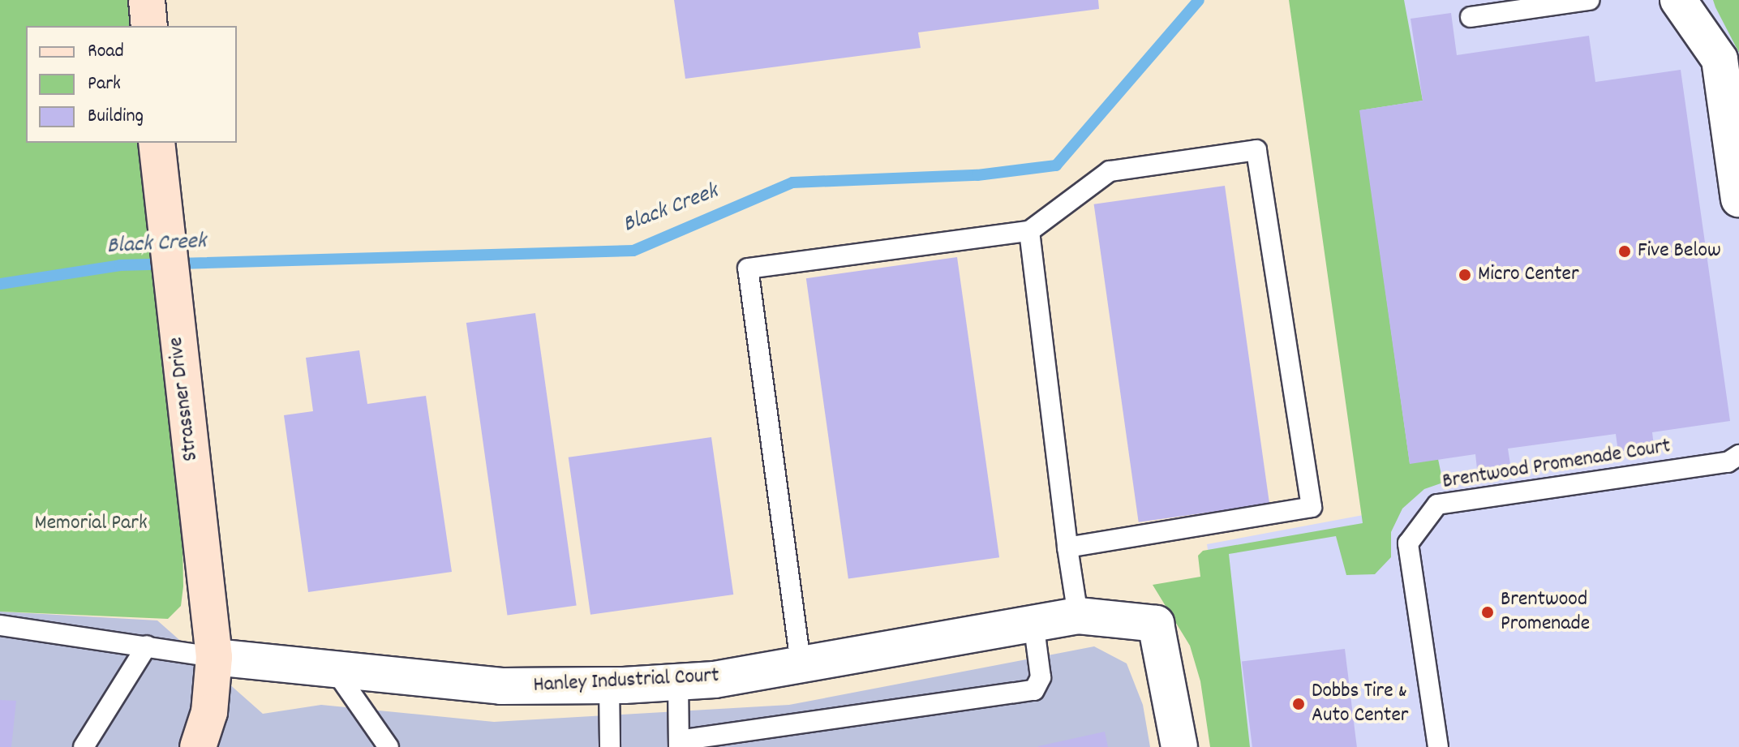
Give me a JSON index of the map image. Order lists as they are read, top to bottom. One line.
{"streets":{"street":["Strassner Drive","Hanley Industrial Court"],"lane":["Brentwood Promenade Court"]},"crossings":[["Strassner Drive","Hanley Industrial Court"]],"water":["Black Creek"],"parks":["Memorial Park"],"places":["Five Below","Micro Center","Brentwood Promenade","Dobbs Tire & Auto Center"],"legend":["Road","Park","Building"]}
